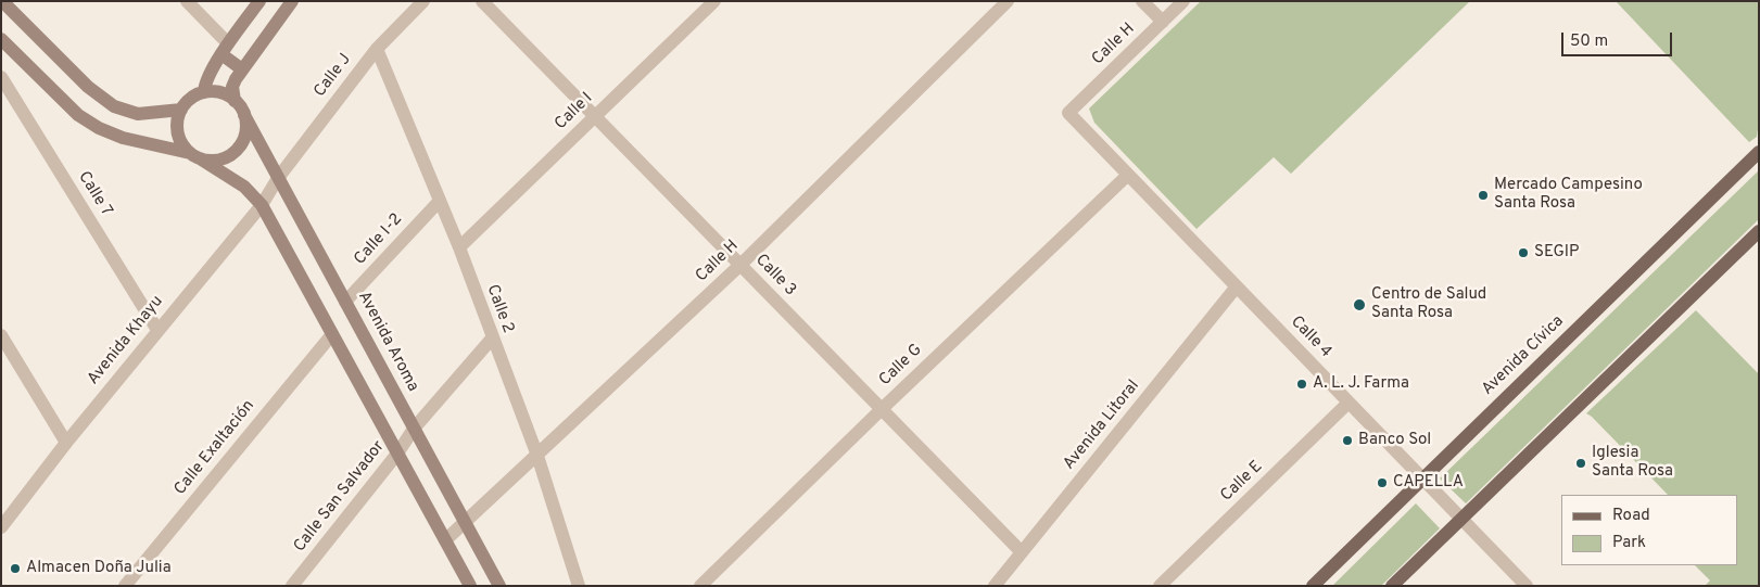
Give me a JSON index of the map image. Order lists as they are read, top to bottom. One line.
{"streets":{"main road":["Avenida Cívica"],"street":["Calle H","Calle J","Calle I","Calle 7","Calle I-2","Calle 3","Calle 2","Calle 4","Avenida Khayu","Avenida Aroma","Calle G","Avenida Litoral","Calle Exaltación","Calle E","Calle San Salvador"]},"crossings":[["Calle H","Calle 3"],["Calle H","Calle 2"],["Calle H","Calle 4"],["Calle H","Avenida Aroma"],["Calle J","Calle 2"],["Calle J","Avenida Khayu"],["Calle J","Avenida Aroma"],["Calle I","Calle 3"],["Calle I","Calle 2"],["Calle 7","Avenida Khayu"],["Calle I-2","Calle 2"],["Calle I-2","Avenida Aroma"],["Calle 3","Calle G"],["Calle 3","Avenida Litoral"],["Calle 2","Calle San Salvador"],["Calle 4","Avenida Cívica"],["Calle 4","Calle G"],["Calle 4","Avenida Litoral"],["Calle 4","Calle E"],["Avenida Khayu","Avenida Aroma"],["Avenida Aroma","Calle San Salvador"]],"places":["Mercado Campesino Santa Rosa","SEGIP","Centro de Salud Santa Rosa","A. L. J. Farma","Banco Sol","Iglesia Santa Rosa","CAPELLA","Almacen Doña Julia"],"legend":["Road","Park"],"scale_bar":"50 m"}
